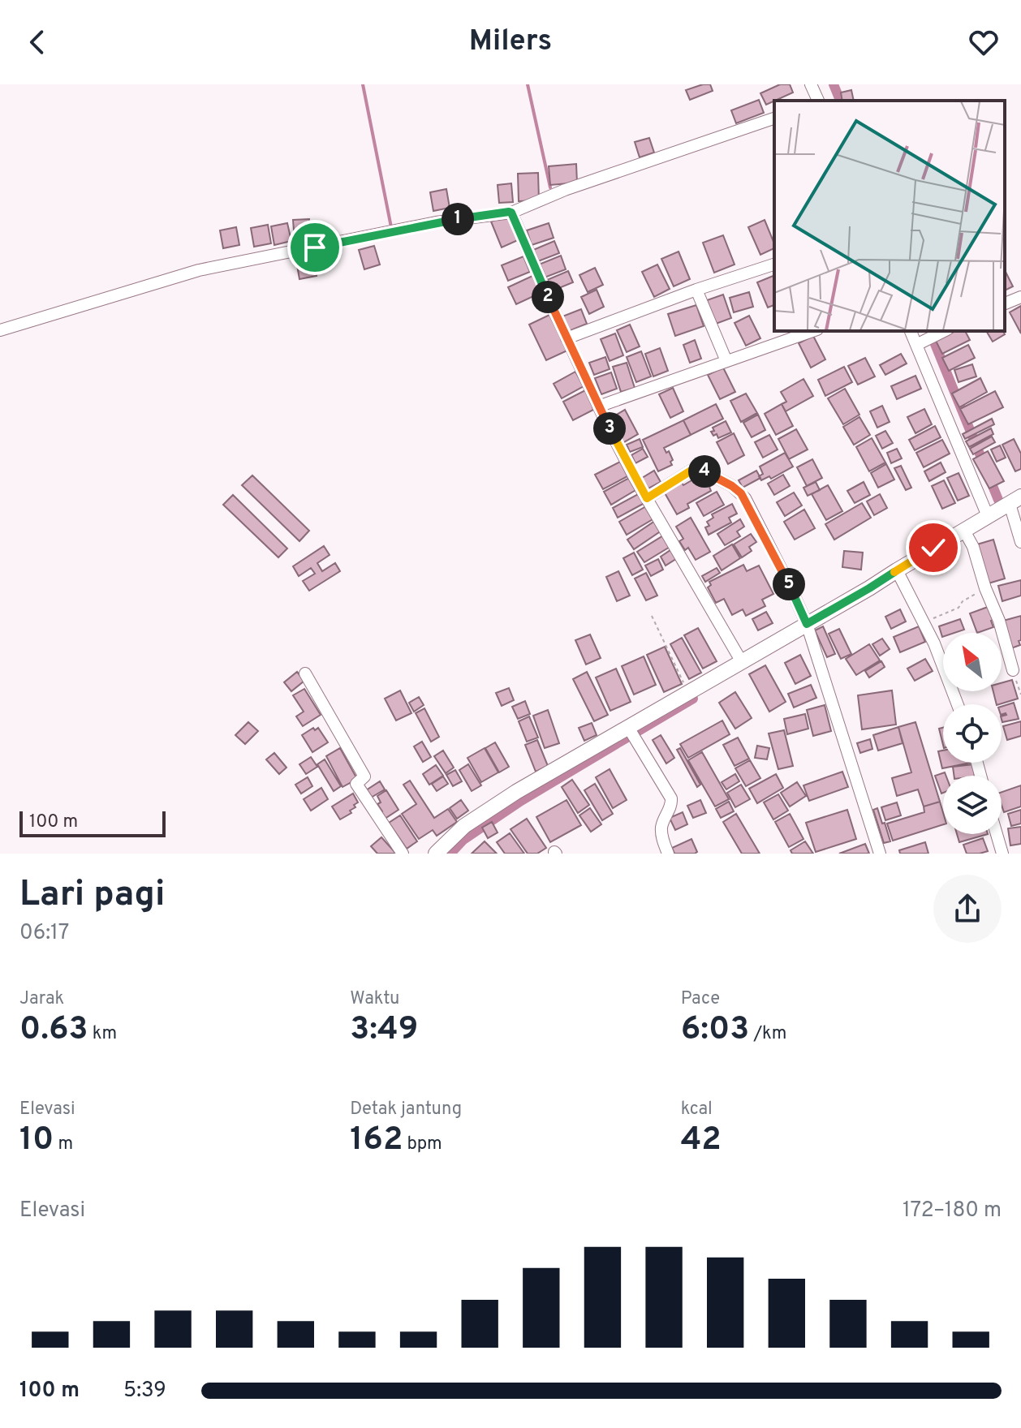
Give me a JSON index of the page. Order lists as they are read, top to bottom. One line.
{"scale_bar":"100 m","north":"top left","page":{"header":"Milers","pins":["1","2","3","4","5"],"scale":"100 m","heading":["Lari pagi","06:17"],"stats":[["Jarak","0.63 km"],["Waktu","3:49"],["Pace","6:03 /km"],["Elevasi","10 m"],["Detak jantung","162 bpm"],["kcal","42"]],"chart":["Elevasi","172–180 m"],"list":[{"name":"100 m","note":"5:39"}]}}
